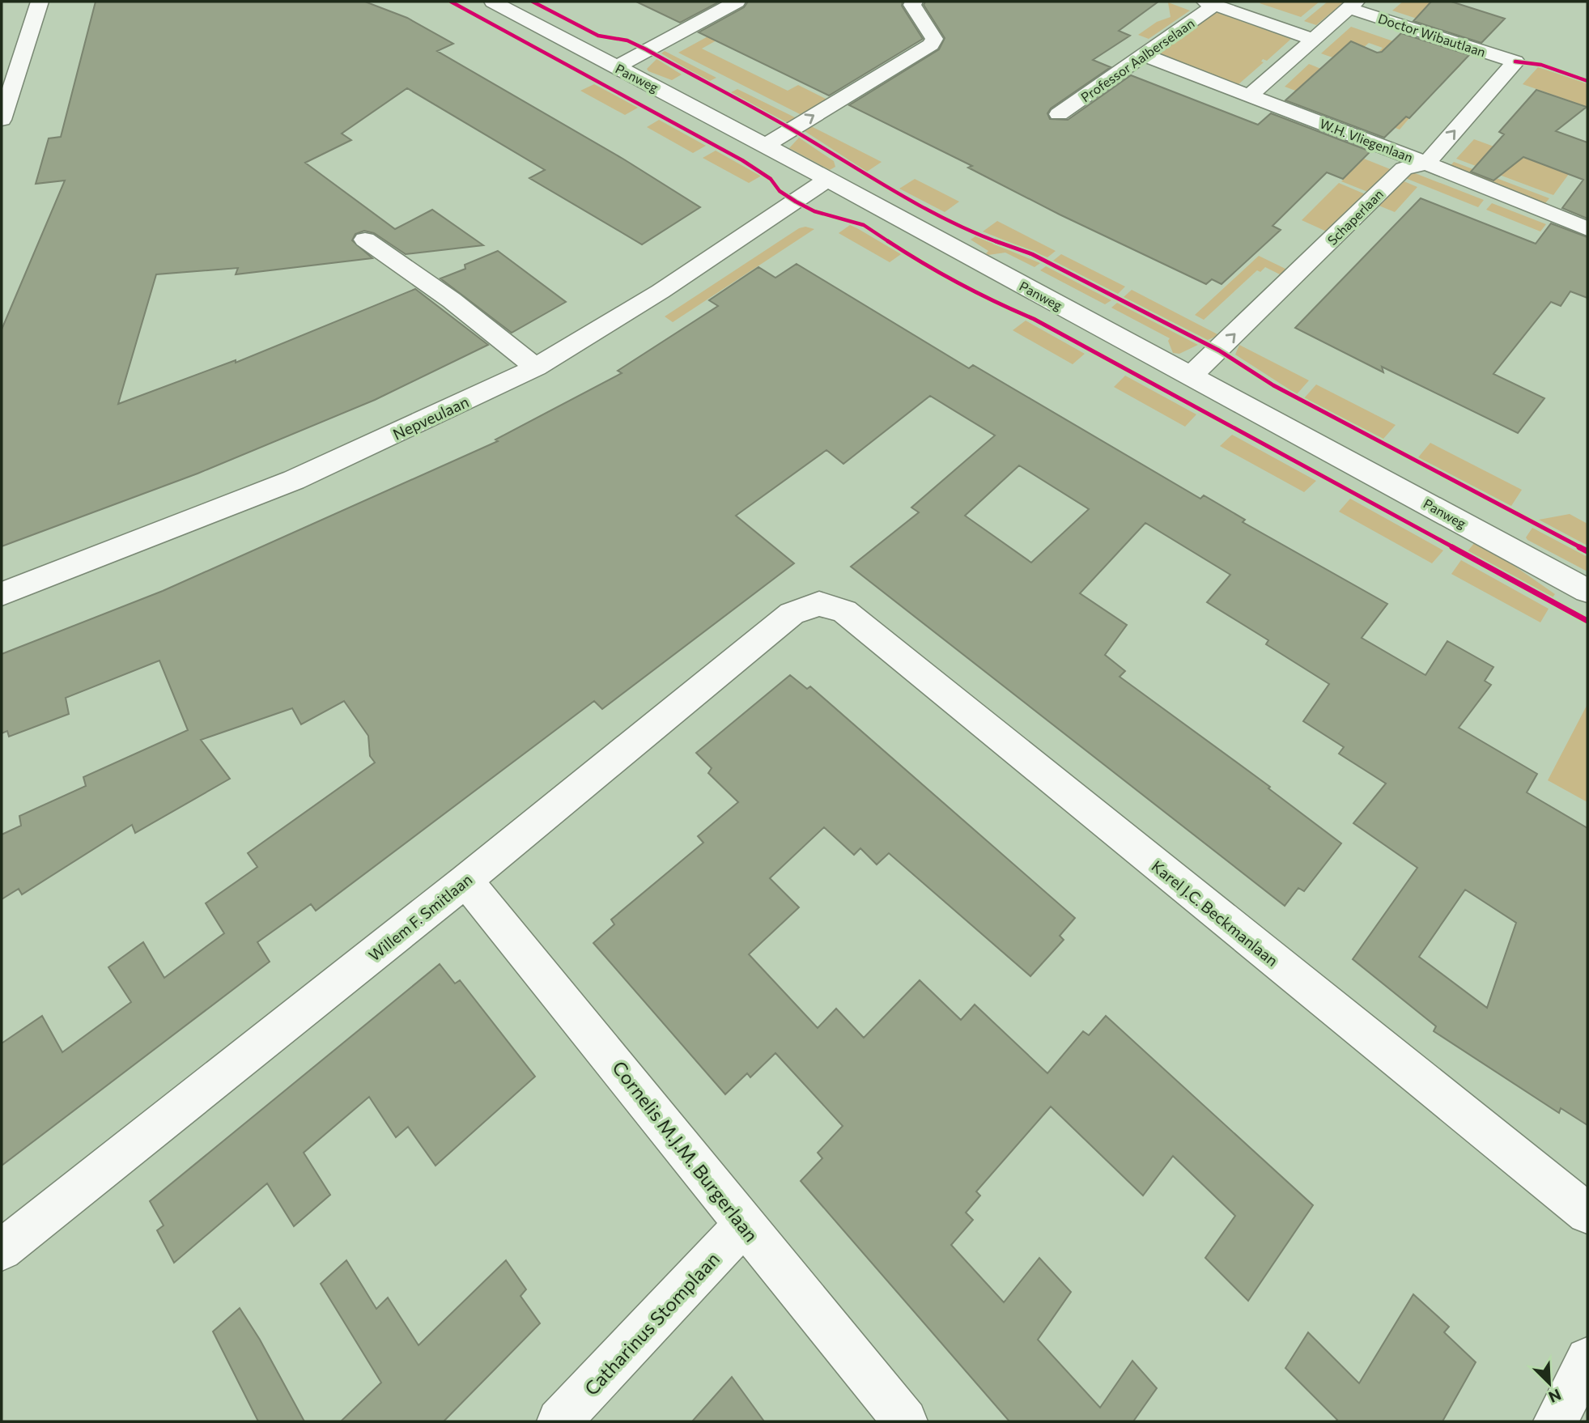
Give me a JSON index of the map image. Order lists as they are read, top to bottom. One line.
{"streets":{"street":["Doctor Wibautlaan","Professor Aalberselaan","Panweg","W.H. Vliegenlaan","Schaperlaan","Nepveulaan","Karel J.C. Beckmanlaan","Willem F. Smitlaan","Cornelis M.J.M. Burgerlaan","Catharinus Stomplaan"]},"crossings":[["Doctor Wibautlaan","W.H. Vliegenlaan"],["Doctor Wibautlaan","Schaperlaan"],["Professor Aalberselaan","W.H. Vliegenlaan"],["Panweg","Schaperlaan"],["Panweg","Nepveulaan"],["W.H. Vliegenlaan","Schaperlaan"],["Karel J.C. Beckmanlaan","Willem F. Smitlaan"],["Willem F. Smitlaan","Cornelis M.J.M. Burgerlaan"],["Cornelis M.J.M. Burgerlaan","Catharinus Stomplaan"]],"north":"bottom right"}
